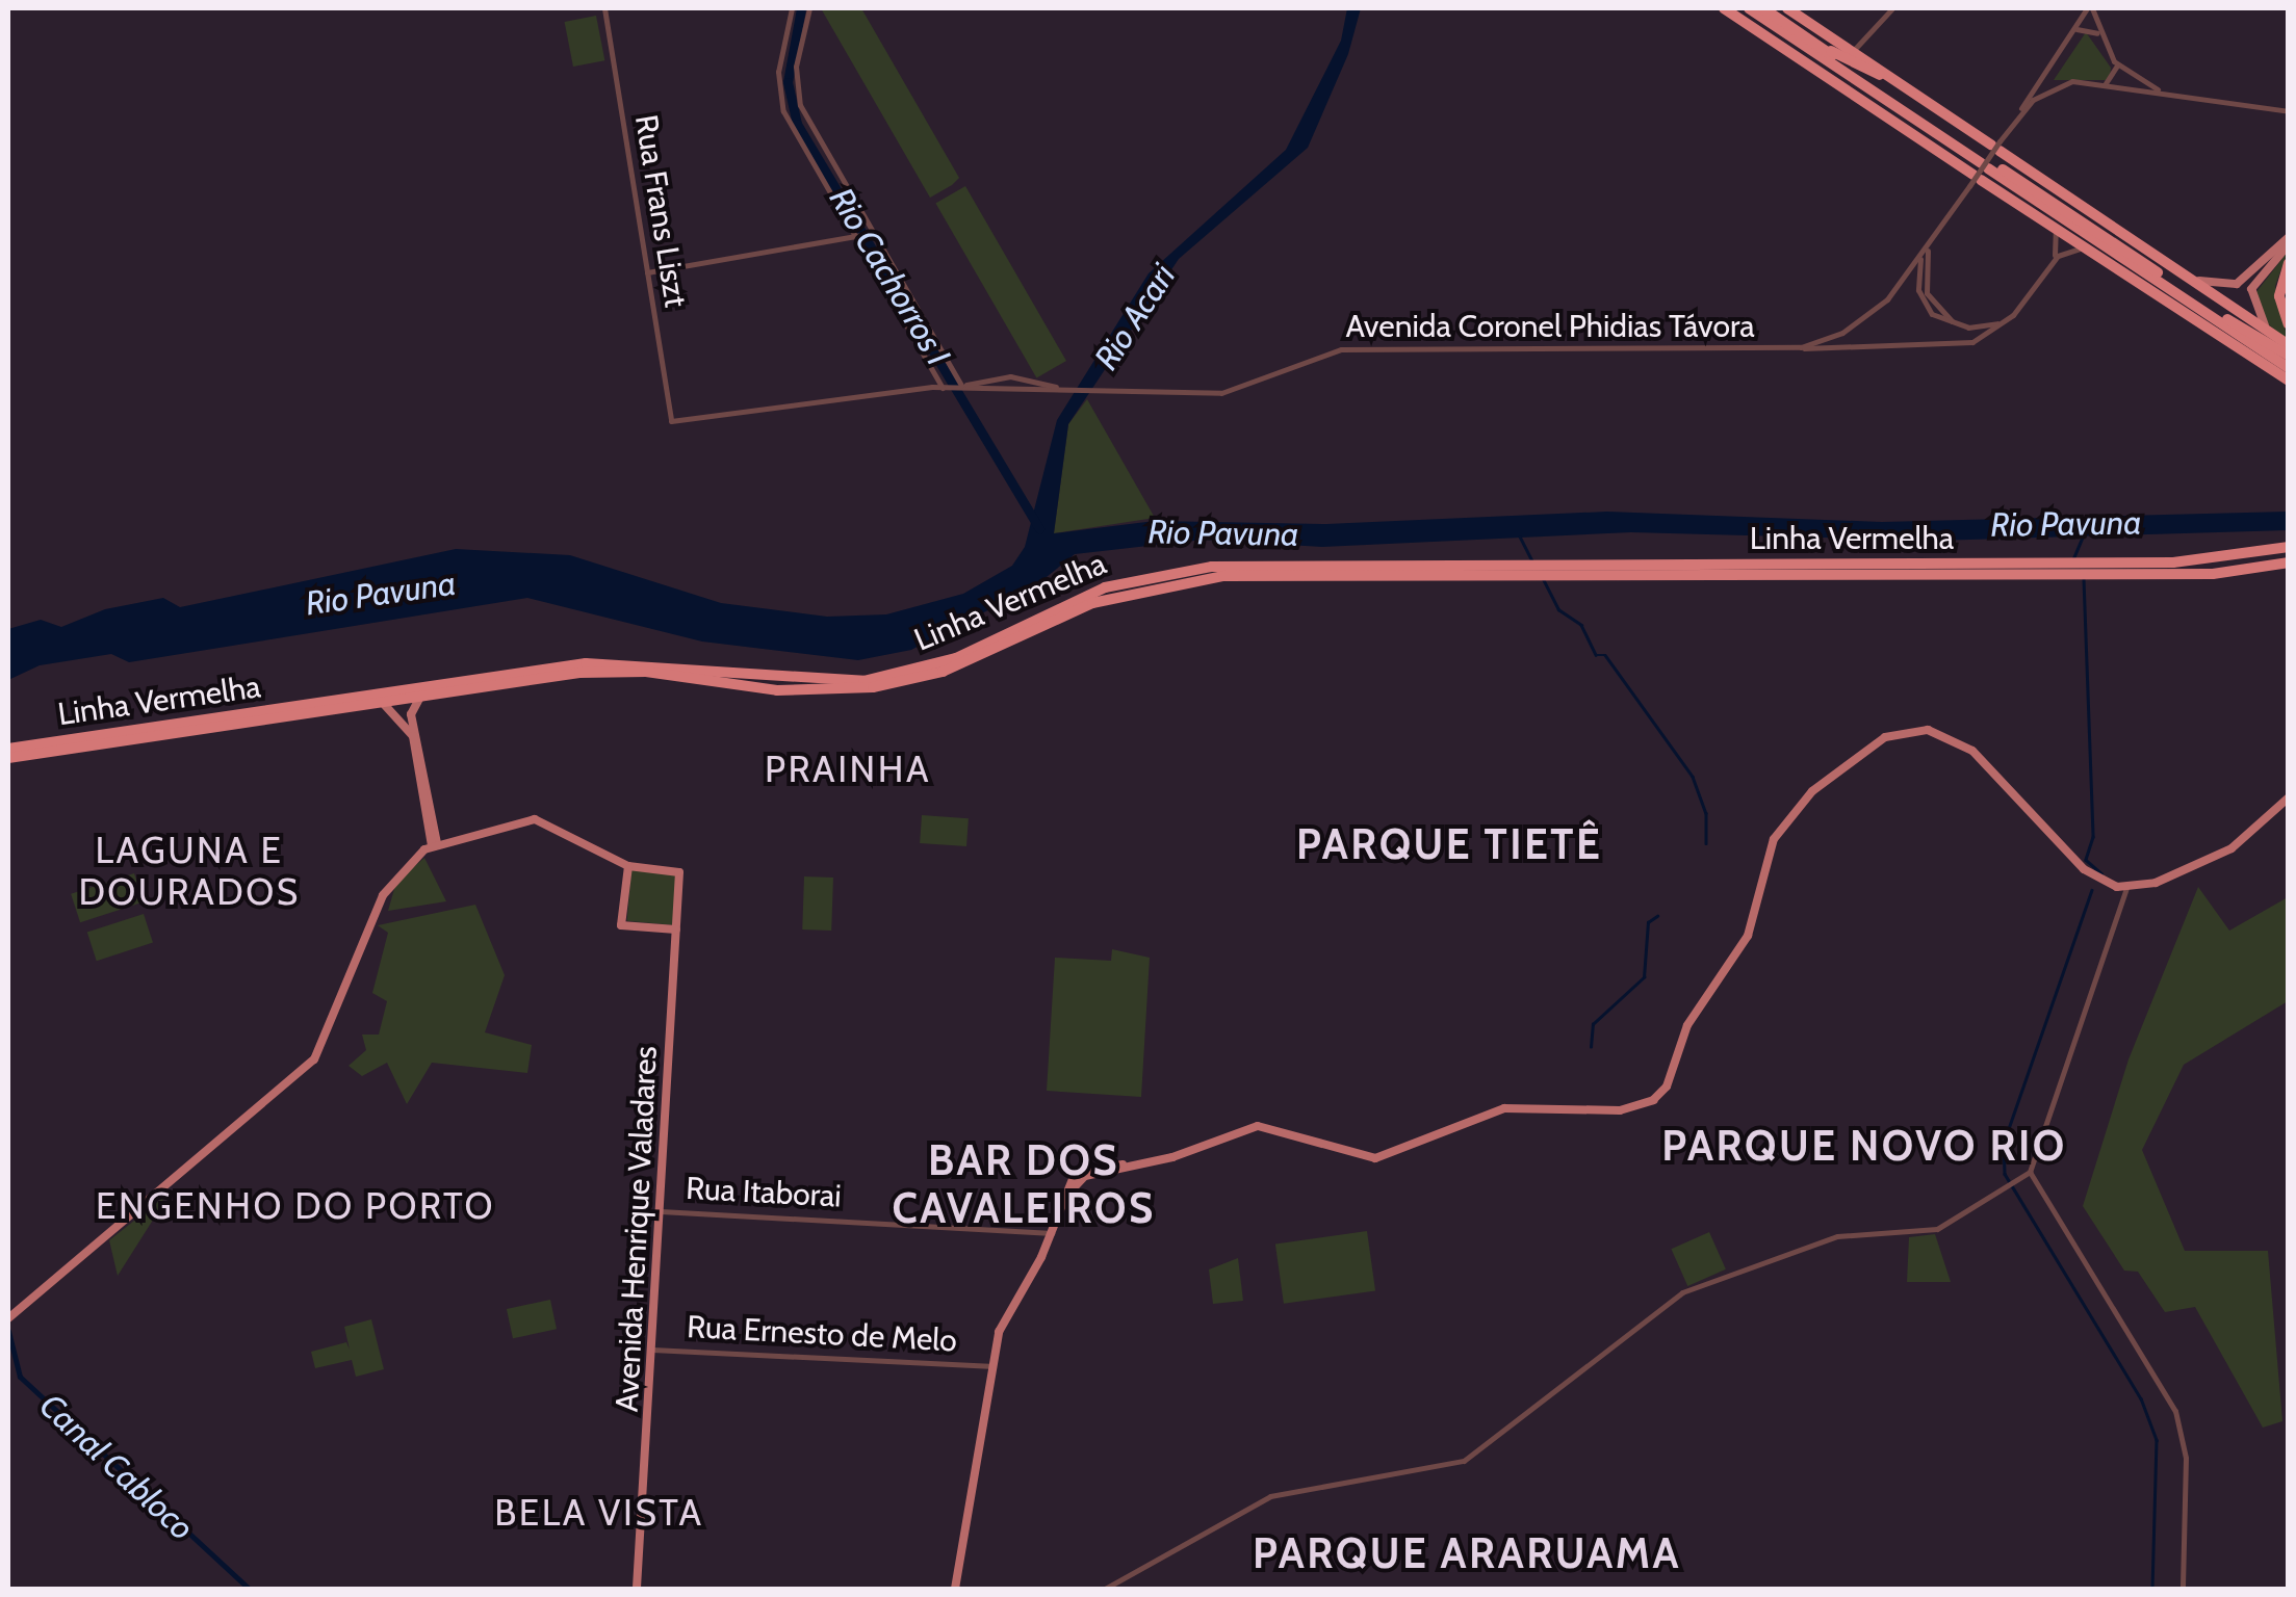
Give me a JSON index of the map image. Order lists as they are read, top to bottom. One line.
{"streets":{"highway":["Linha Vermelha"],"main road":["Avenida Henrique Valadares"],"street":["Rua Frans Liszt","Avenida Coronel Phidias Távora","Rua Itaborai","Rua Ernesto de Melo"]},"crossings":[["Rua Itaborai","Avenida Henrique Valadares"],["Avenida Henrique Valadares","Rua Ernesto de Melo"]],"districts":["PRAINHA","PARQUE TIETÊ","LAGUNA E DOURADOS","PARQUE NOVO RIO","BAR DOS CAVALEIROS","ENGENHO DO PORTO","BELA VISTA","PARQUE ARARUAMA"],"water":["Rio Cachorros I","Rio Acari","Rio Pavuna","Canal Cabloco"]}
